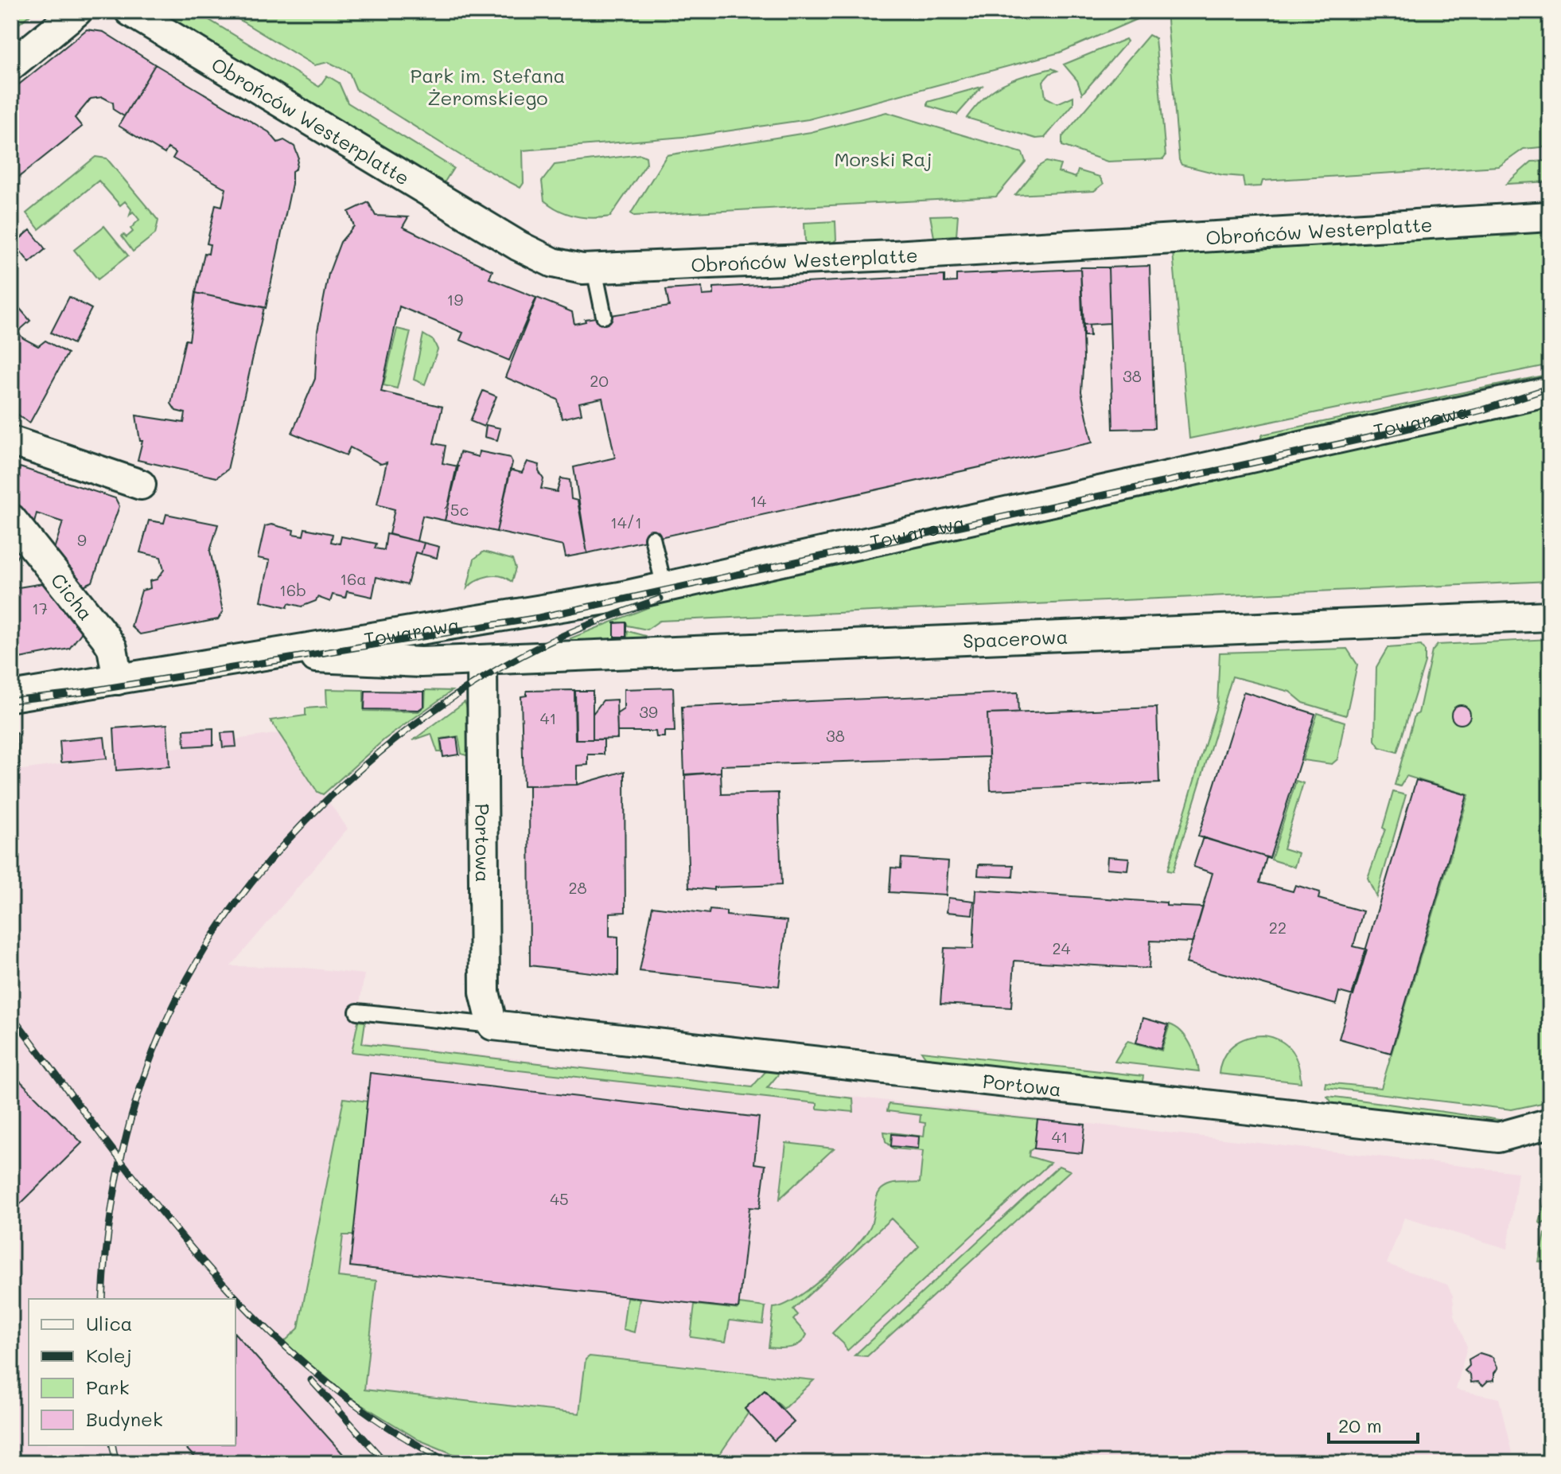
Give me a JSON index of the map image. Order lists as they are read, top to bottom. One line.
{"streets":{"street":["Obrońców Westerplatte","Towarowa","Cicha","Spacerowa","Portowa"]},"crossings":[["Towarowa","Cicha"],["Towarowa","Spacerowa"],["Towarowa","Portowa"],["Spacerowa","Portowa"]],"parks":["Park im. Stefana Żeromskiego","Morski Raj"],"house_numbers":["19","38","20","14","15c","14/1","9","16a","16b","17","39","41","38","28","22","24","41","45"],"legend":["Ulica","Kolej","Park","Budynek"],"scale_bar":"20 m"}
